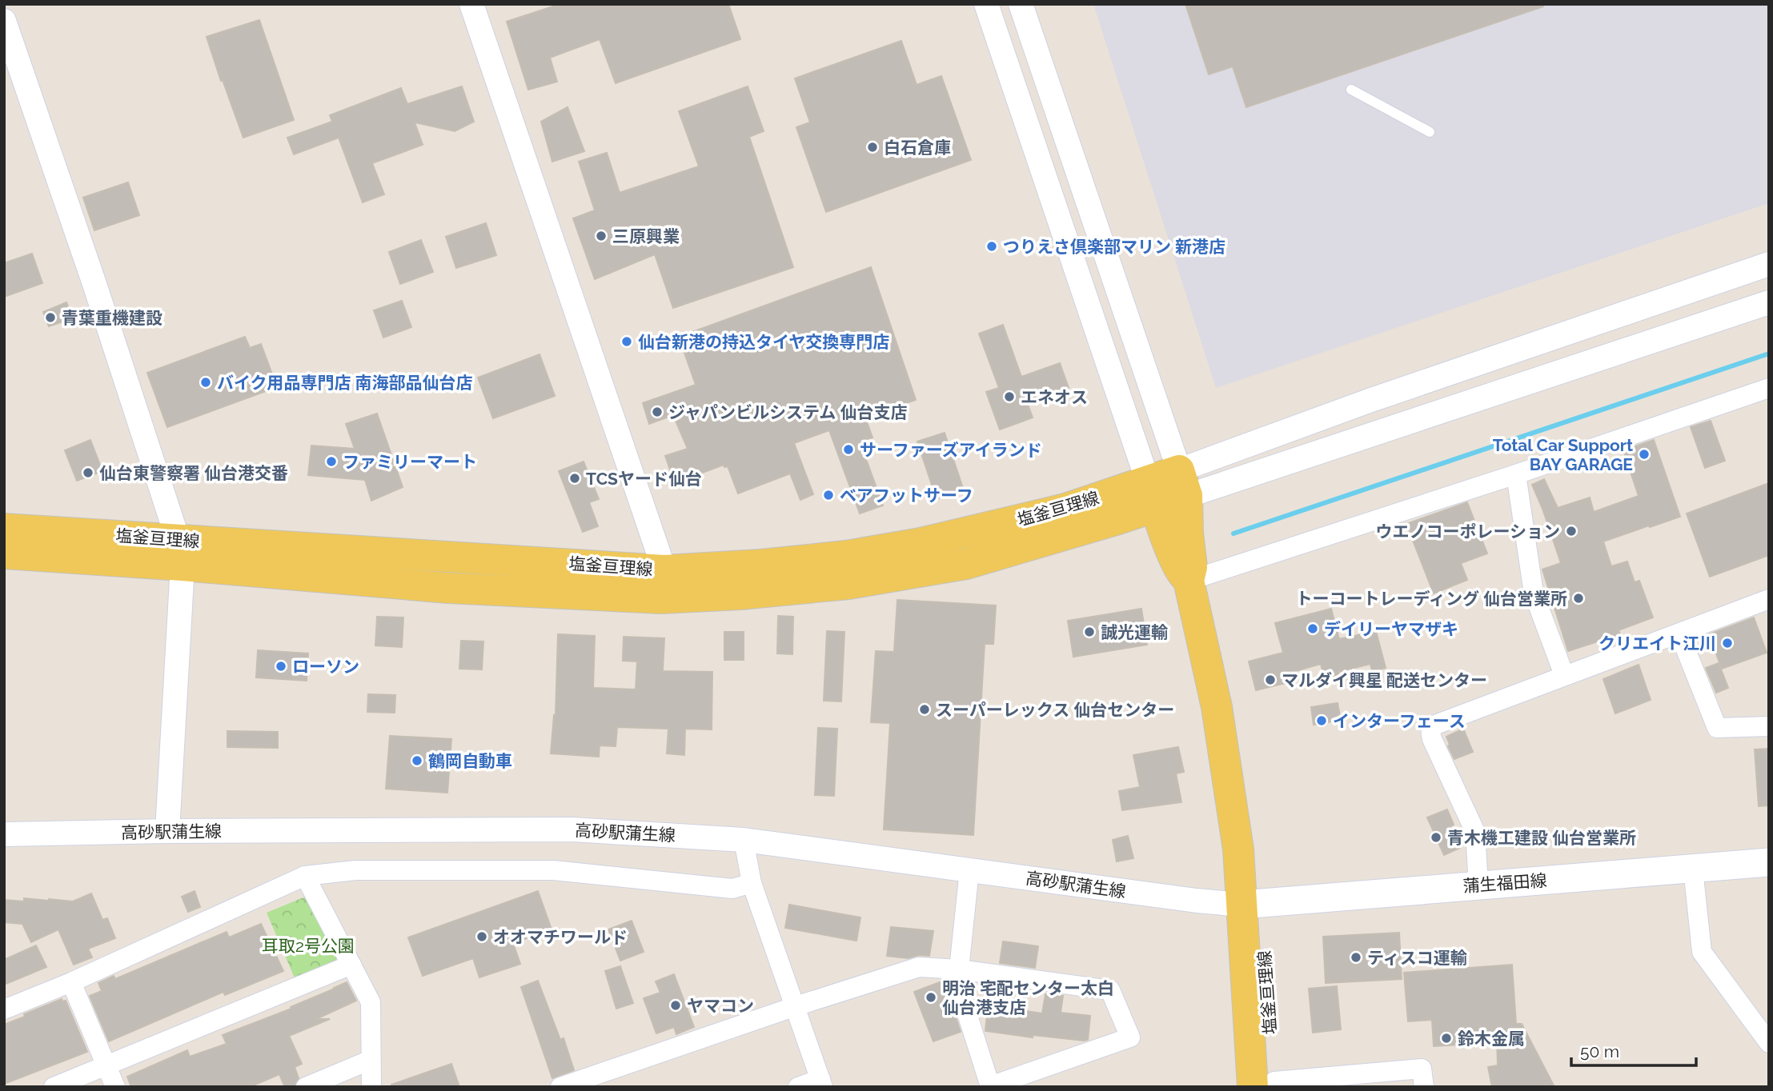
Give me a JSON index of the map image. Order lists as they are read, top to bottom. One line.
{"streets":{"main road":["塩釜亘理線","蒲生福田線"],"street":["高砂駅蒲生線"]},"crossings":[["塩釜亘理線","高砂駅蒲生線"],["塩釜亘理線","蒲生福田線"],["高砂駅蒲生線","蒲生福田線"]],"parks":["耳取2号公園"],"places":["白石倉庫","三原興業","つりえさ倶楽部マリン 新港店","青葉重機建設","仙台新港の持込タイヤ交換専門店","バイク用品専門店 南海部品仙台店","エネオス","ジャパンビルシステム 仙台支店","サーファーズアイランド","Total Car Support BAY GARAGE","ファミリーマート","仙台東警察署 仙台港交番","TCSヤード仙台","ベアフットサーフ","ウエノコーポレーション","トーコートレーディング 仙台営業所","デイリーヤマザキ","誠光運輸","クリエイト江川","ローソン","マルダイ興星 配送センター","スーパーレックス 仙台センター","インターフェース","鶴岡自動車","青木機工建設 仙台営業所","オオマチワールド","ティスコ運輸","明治 宅配センター太白 仙台港支店","ヤマコン","鈴木金属"],"scale_bar":"50 m"}
